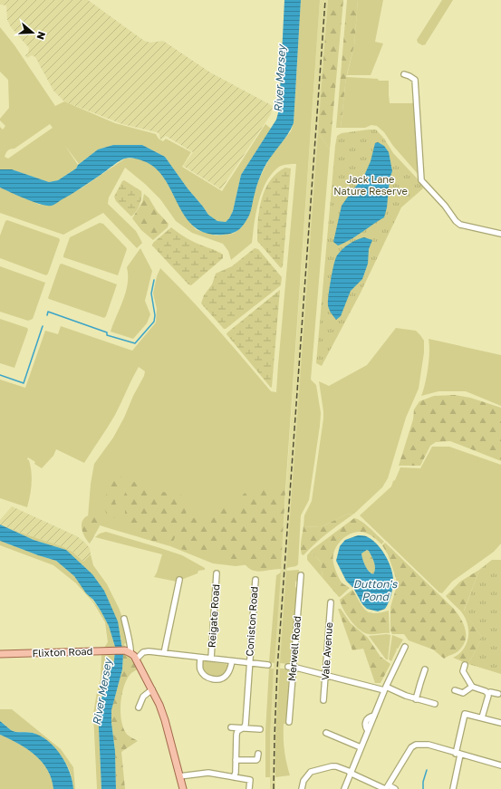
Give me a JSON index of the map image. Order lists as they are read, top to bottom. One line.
{"streets":{"main road":["Flixton Road"],"street":["Reigate Road","Coniston Road","Merwell Road","Vale Avenue"]},"water":["River Mersey","Dutton's Pond"],"parks":["Jack Lane Nature Reserve"],"north":"right"}
